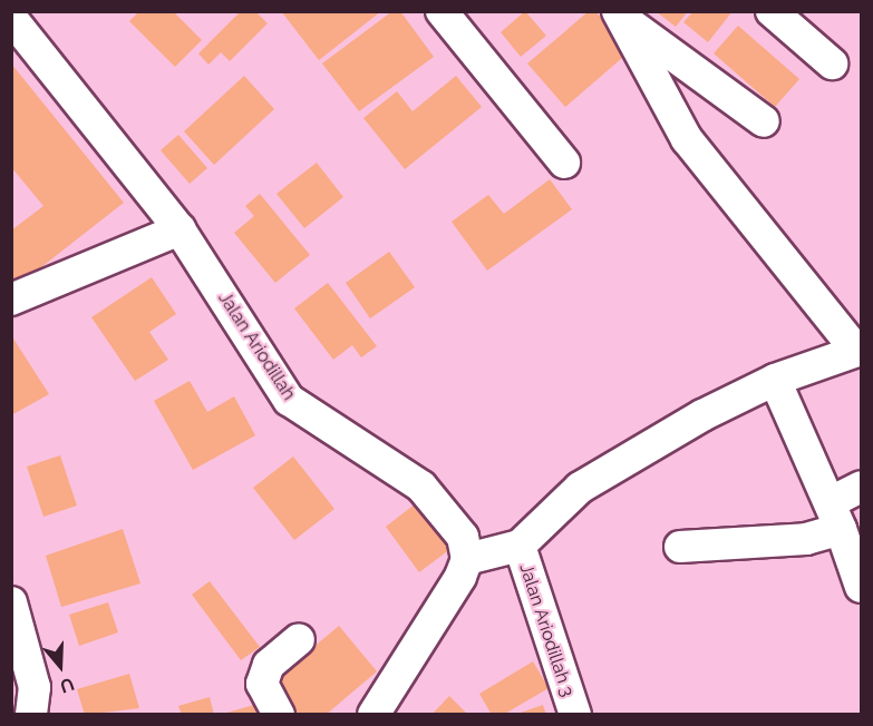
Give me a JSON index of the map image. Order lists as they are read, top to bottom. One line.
{"streets":{"street":["Jalan Ariodillah","Jalan Ariodillah 3"]},"north":"bottom"}
